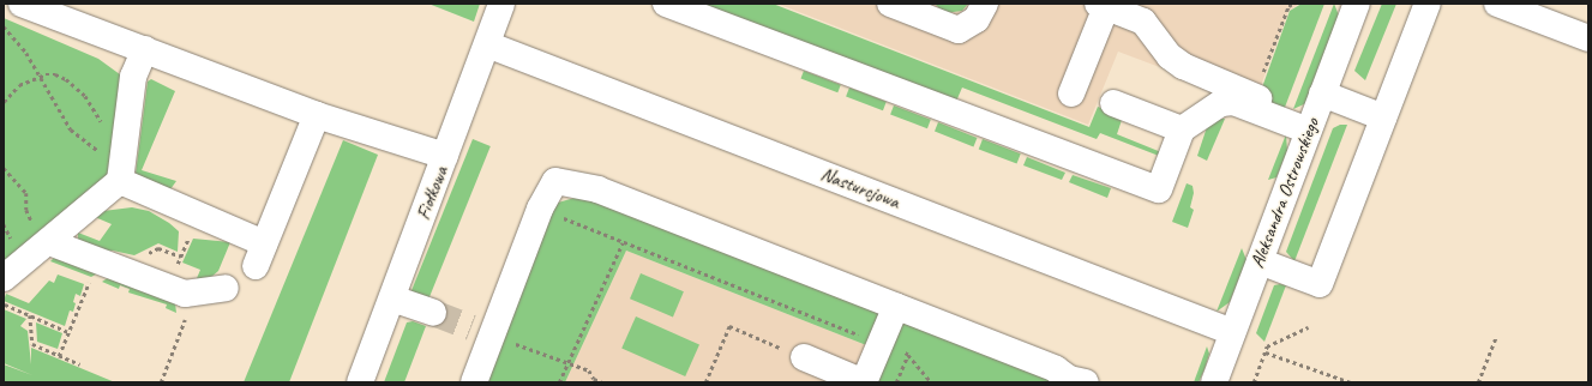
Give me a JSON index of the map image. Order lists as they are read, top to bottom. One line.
{"streets":{"street":["Nasturcjowa","Fiołkowa","Aleksandra Ostrowskiego"]},"crossings":[["Nasturcjowa","Fiołkowa"],["Nasturcjowa","Aleksandra Ostrowskiego"]]}
